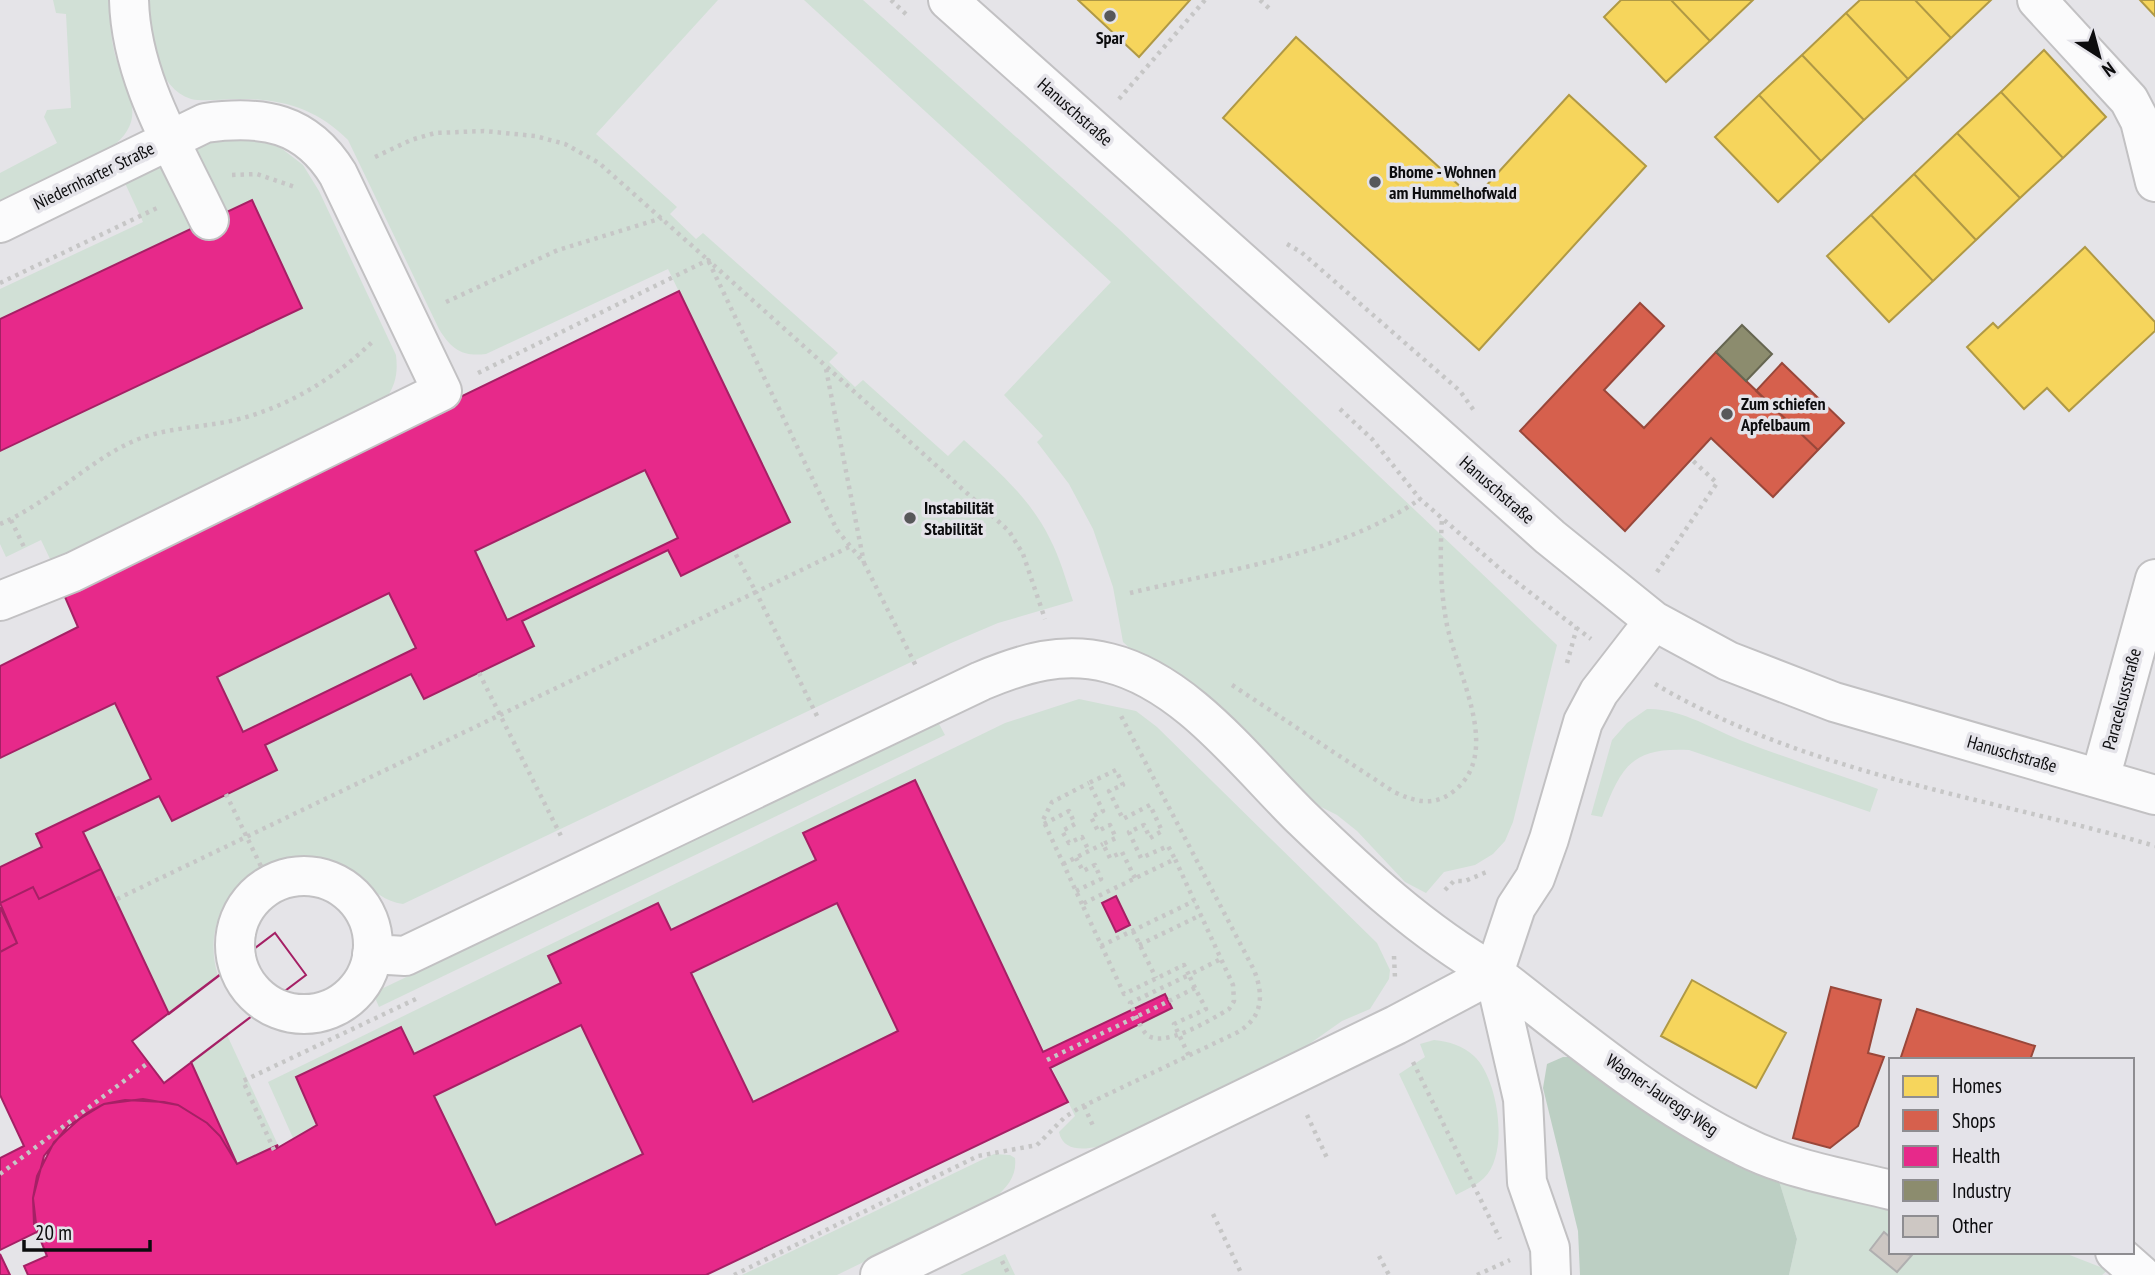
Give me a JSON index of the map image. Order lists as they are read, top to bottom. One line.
{"streets":{"street":["Hanuschstraße","Niedernharter Straße","Paracelsusstraße","Wagner-Jauregg-Weg"]},"crossings":[["Hanuschstraße","Paracelsusstraße"]],"places":["Spar","Bhome - Wohnen am Hummelhofwald","Zum schiefen Apfelbaum","Instabilität Stabilität"],"legend":["Homes","Shops","Health","Industry","Other"],"scale_bar":"20 m","north":"bottom right"}
